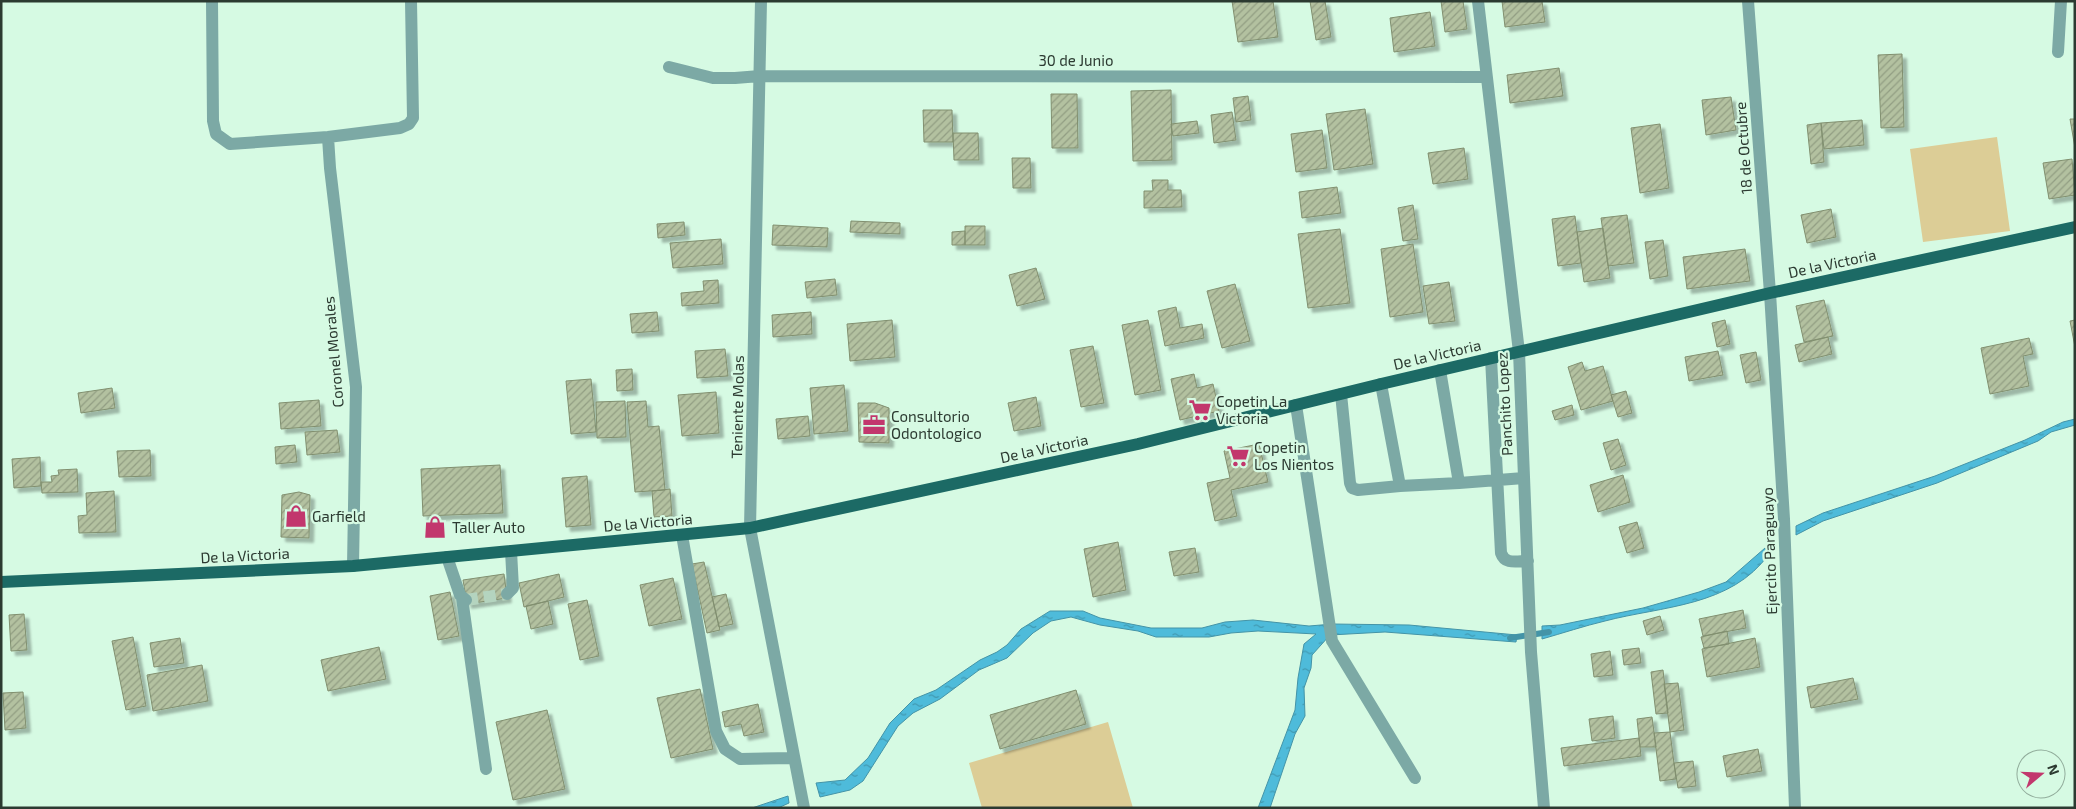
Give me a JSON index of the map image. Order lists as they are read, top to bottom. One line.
{"streets":{"main road":["De la Victoria"],"street":["30 de Junio","18 de Octubre","Coronel Morales","Panchito Lopez","Teniente Molas","Ejercito Paraguayo"]},"crossings":[["30 de Junio","Panchito Lopez"],["30 de Junio","Teniente Molas"],["18 de Octubre","De la Victoria"],["18 de Octubre","Ejercito Paraguayo"],["De la Victoria","Coronel Morales"],["De la Victoria","Panchito Lopez"],["De la Victoria","Teniente Molas"],["De la Victoria","Ejercito Paraguayo"]],"places":{"supermarket":["Copetin La Victoria","Copetin Los Nientos"],"office":["Consultorio Odontologico"],"shop":["Garfield","Taller Auto"]},"north":"right"}
